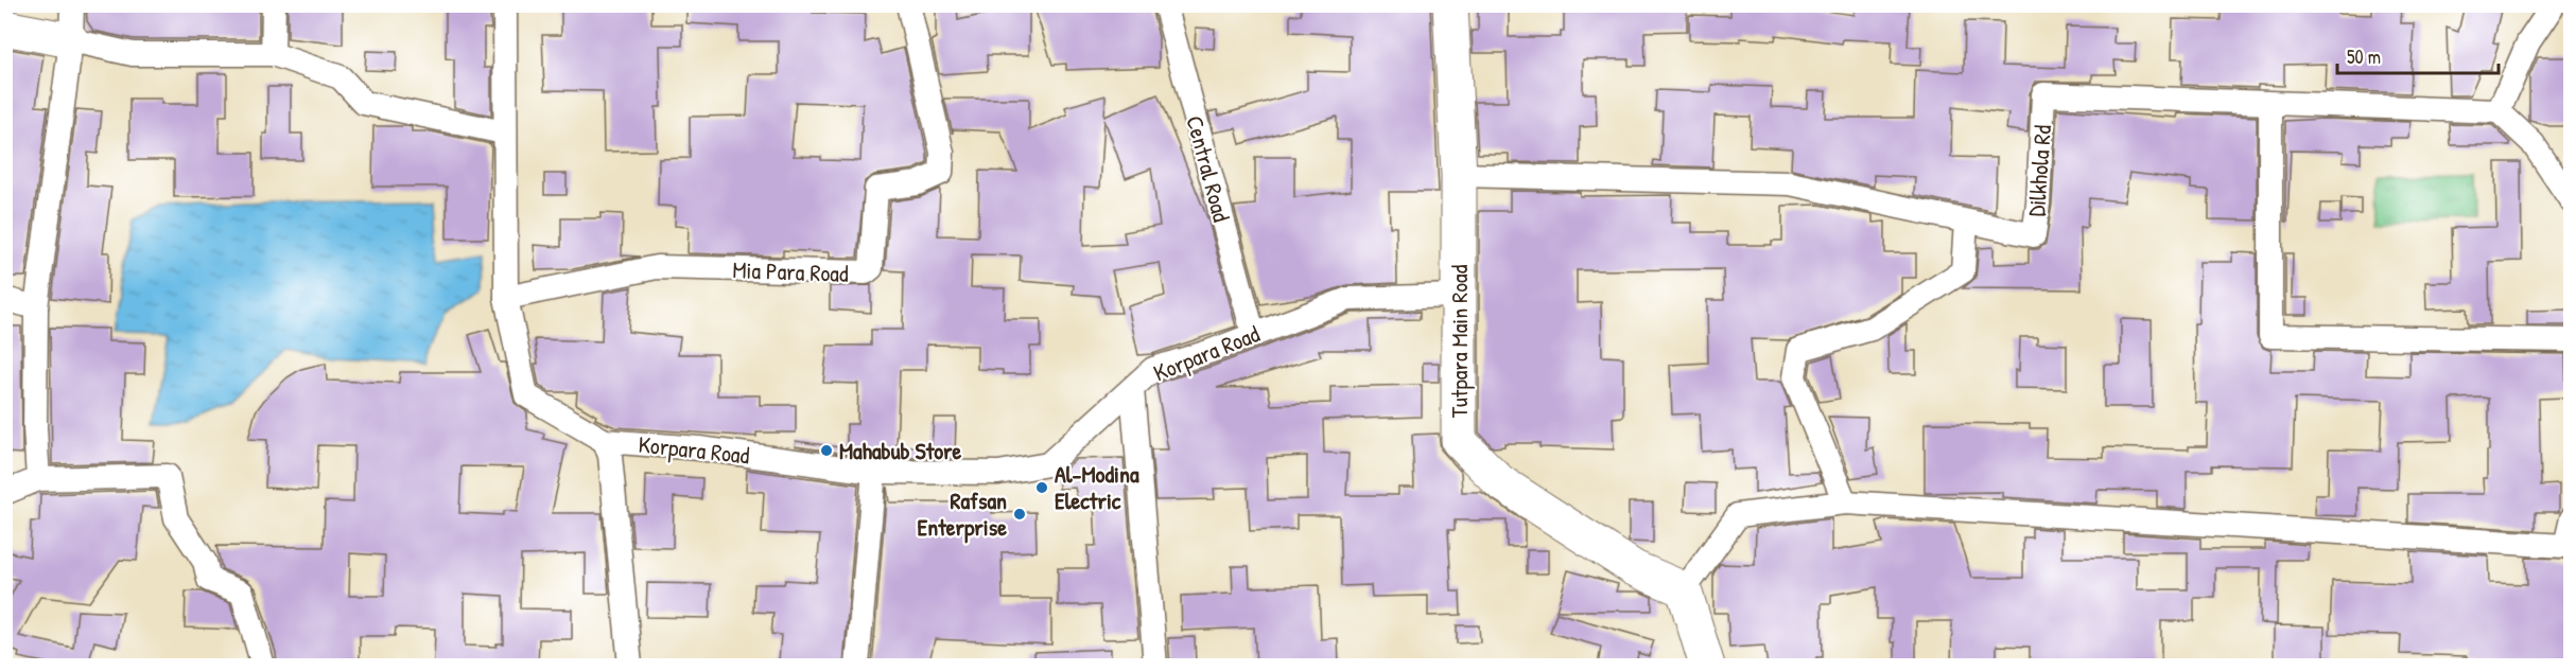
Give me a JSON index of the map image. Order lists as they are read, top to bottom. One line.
{"streets":{"street":["Central Road","Dilkhola Rd","Mia Para Road","Tutpara Main Road","Korpara Road"]},"crossings":[["Central Road","Korpara Road"],["Dilkhola Rd","Tutpara Main Road"],["Tutpara Main Road","Korpara Road"]],"places":["Mahabub Store","Al-Modina Electric","Rafsan Enterprise"],"scale_bar":"50 m"}
